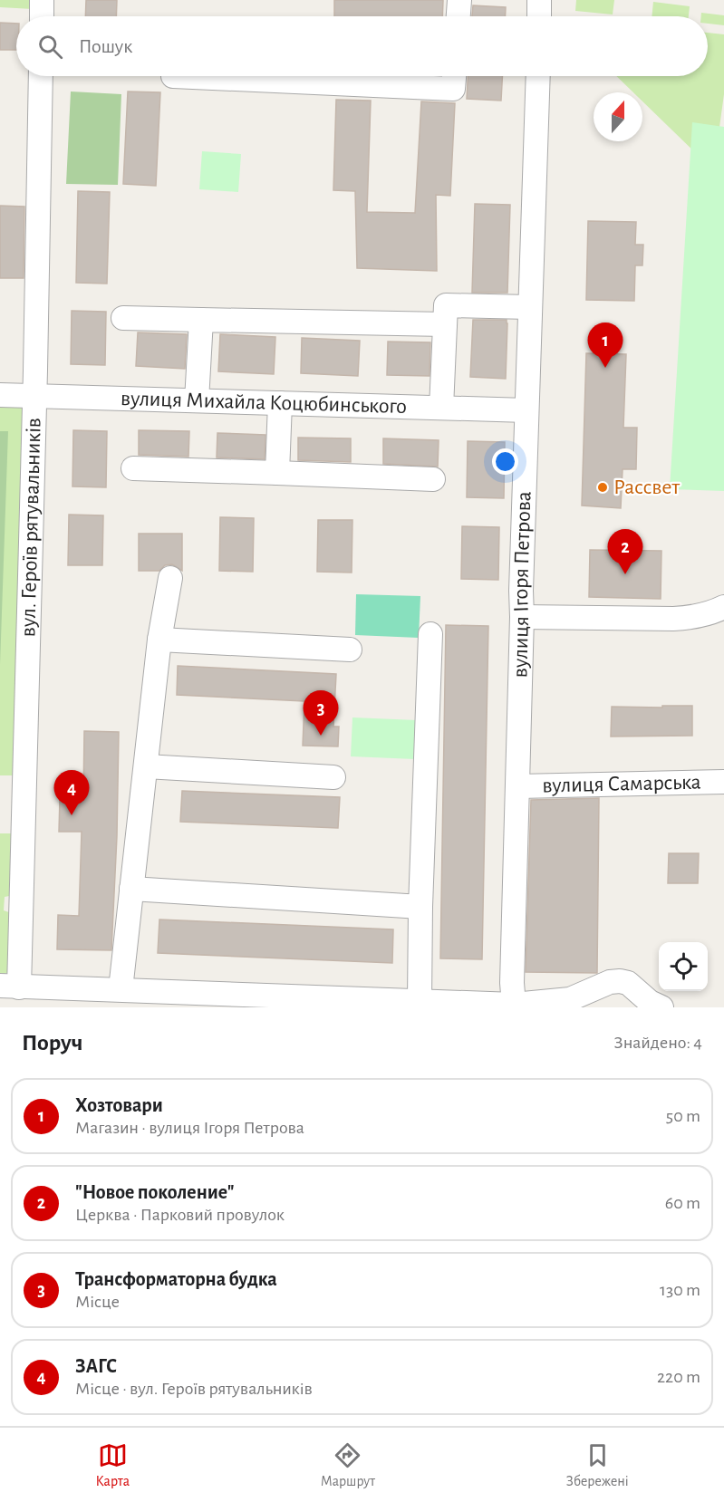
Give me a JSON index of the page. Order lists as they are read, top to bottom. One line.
{"streets":{"street":["вулиця Михайла Коцюбинського","вул. Героїв рятувальників","вулиця Ігоря Петрова","вулиця Самарська"]},"crossings":[["вулиця Михайла Коцюбинського","вул. Героїв рятувальників"],["вулиця Михайла Коцюбинського","вулиця Ігоря Петрова"],["вулиця Ігоря Петрова","вулиця Самарська"]],"places":["Рассвет"],"north":"top","page":{"search":"Пошук","pins":["1","2","3","4"],"heading":["Поруч","Знайдено: 4"],"list":[{"mark":"1","name":"Хозтовари","note":"Магазин · вулиця Ігоря Петрова","value":"50 m"},{"mark":"2","name":"\"Новое поколение\"","note":"Церква · Парковий провулок","value":"60 m"},{"mark":"3","name":"Трансформаторна будка","note":"Місце","value":"130 m"},{"mark":"4","name":"ЗАГС","note":"Місце · вул. Героїв рятувальників","value":"220 m"}],"nav":["Карта","Маршрут","Збережені"]}}
